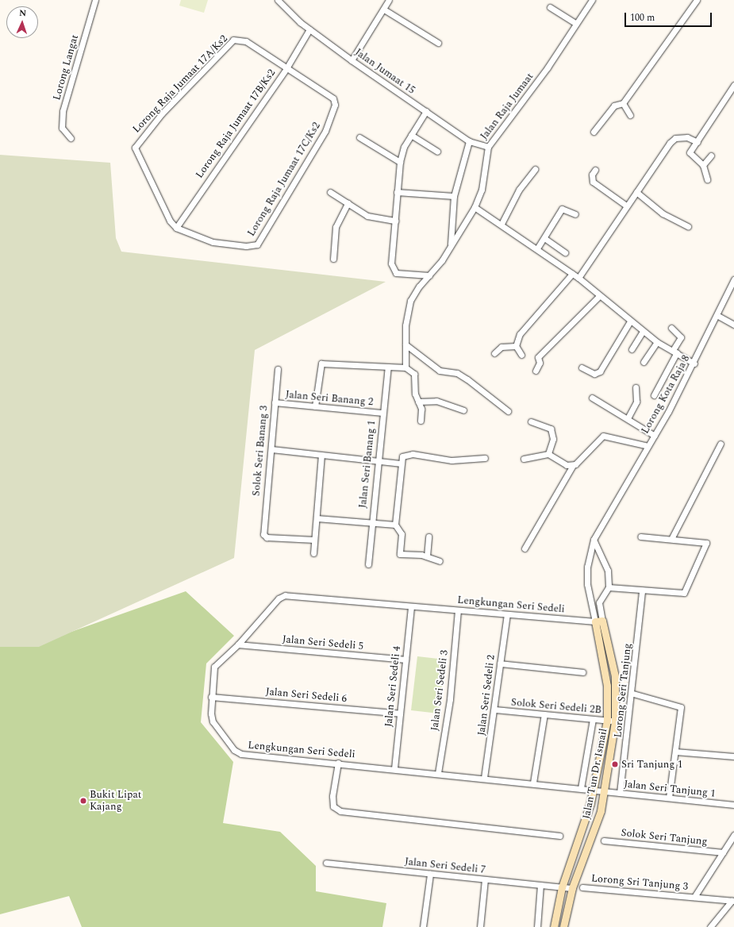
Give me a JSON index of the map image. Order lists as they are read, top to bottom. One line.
{"streets":{"street":["Lorong Langat","Jalan Jumaat 15","Lorong Raja Jumaat 17A/Ks2","Jalan Raja Jumaat","Lorong Raja Jumaat 17B/Ks2","Lorong Raja Jumaat 17C/Ks2","Lorong Kota Raja 8","Jalan Seri Banang 2","Solok Seri Banang 3","Jalan Seri Banang 1","Lengkungan Seri Sedeli","Jalan Seri Sedeli 5","Jalan Seri Sedeli 4","Jalan Seri Sedeli 3","Lorong Seri Tanjung","Jalan Seri Sedeli 6","Jalan Seri Sedeli 2","Solok Seri Sedeli 2B","Jalan Tun Dr. Ismail","Jalan Seri Tanjung 1","Solok Seri Tanjung","Jalan Seri Sedeli 7","Lorong Sri Tanjung 3"]},"crossings":[["Jalan Jumaat 15","Jalan Raja Jumaat"],["Jalan Jumaat 15","Lorong Raja Jumaat 17B/Ks2"],["Lorong Raja Jumaat 17A/Ks2","Lorong Raja Jumaat 17B/Ks2"],["Lorong Raja Jumaat 17A/Ks2","Lorong Raja Jumaat 17C/Ks2"],["Lorong Raja Jumaat 17B/Ks2","Lorong Raja Jumaat 17C/Ks2"],["Lorong Kota Raja 8","Lengkungan Seri Sedeli"],["Lorong Kota Raja 8","Jalan Tun Dr. Ismail"],["Jalan Seri Banang 2","Solok Seri Banang 3"],["Jalan Seri Banang 2","Jalan Seri Banang 1"],["Lengkungan Seri Sedeli","Jalan Seri Sedeli 5"],["Lengkungan Seri Sedeli","Jalan Seri Sedeli 4"],["Lengkungan Seri Sedeli","Jalan Seri Sedeli 3"],["Lengkungan Seri Sedeli","Jalan Seri Sedeli 6"],["Lengkungan Seri Sedeli","Jalan Seri Sedeli 2"],["Lengkungan Seri Sedeli","Jalan Tun Dr. Ismail"],["Lengkungan Seri Sedeli","Jalan Seri Tanjung 1"],["Jalan Seri Sedeli 5","Jalan Seri Sedeli 4"],["Jalan Seri Sedeli 4","Jalan Seri Sedeli 6"],["Lorong Seri Tanjung","Jalan Seri Tanjung 1"],["Jalan Seri Sedeli 2","Solok Seri Sedeli 2B"],["Solok Seri Sedeli 2B","Jalan Tun Dr. Ismail"],["Jalan Tun Dr. Ismail","Jalan Seri Tanjung 1"],["Jalan Tun Dr. Ismail","Jalan Seri Sedeli 7"]],"places":["Sri Tanjung 1","Bukit Lipat Kajang"],"scale_bar":"100 m","north":"top"}
